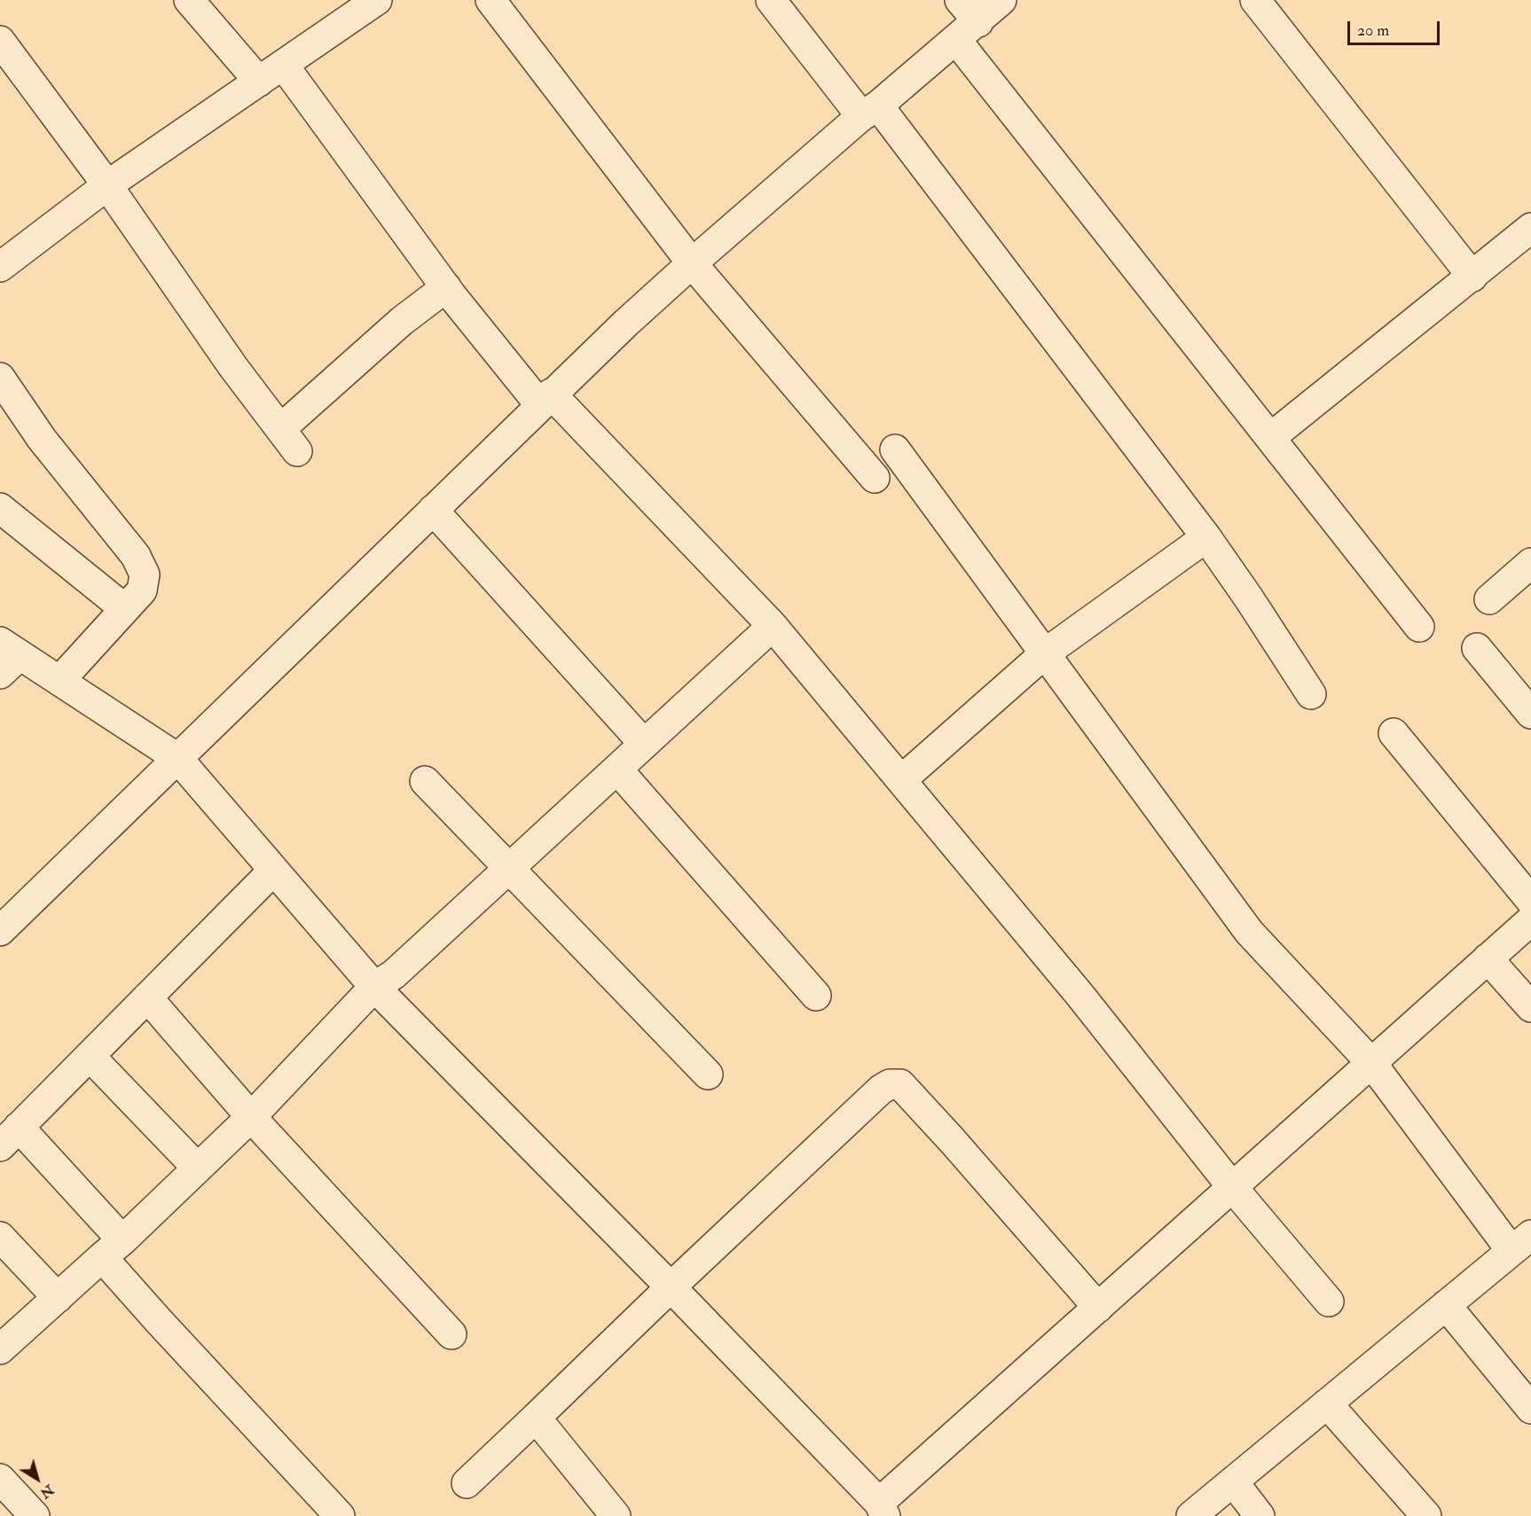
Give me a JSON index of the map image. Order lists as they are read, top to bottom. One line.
{"scale_bar":"20 m","north":"bottom right"}
